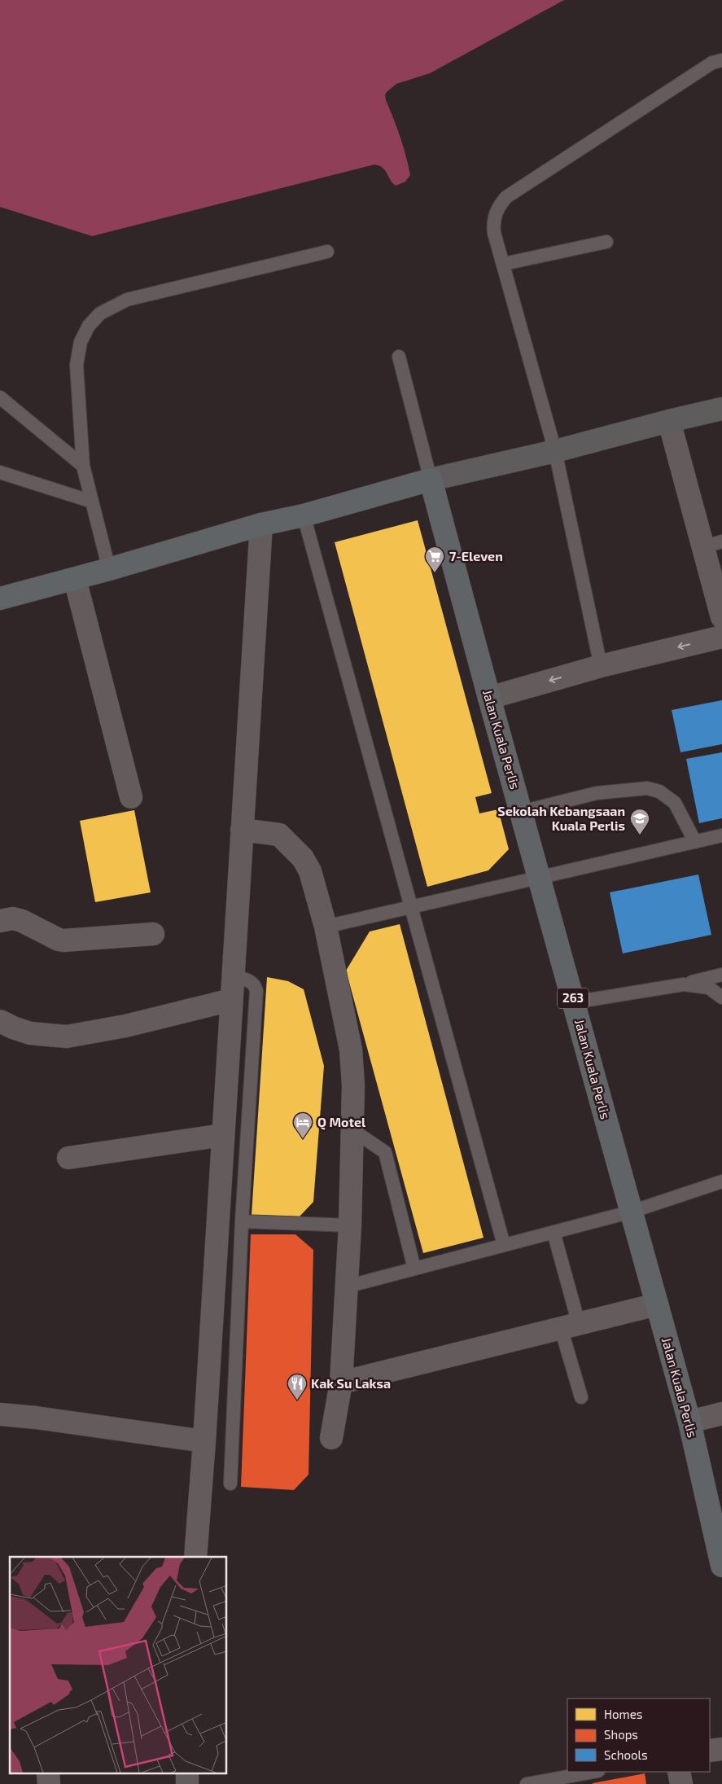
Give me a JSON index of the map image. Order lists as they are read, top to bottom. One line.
{"streets":{"main road":["Jalan Kuala Perlis","263"]},"places":{"supermarket":["7-Eleven"],"school or university":["Sekolah Kebangsaan Kuala Perlis"],"hotel":["Q Motel"],"restaurant":["Kak Su Laksa"]},"legend":["Homes","Shops","Schools"]}
